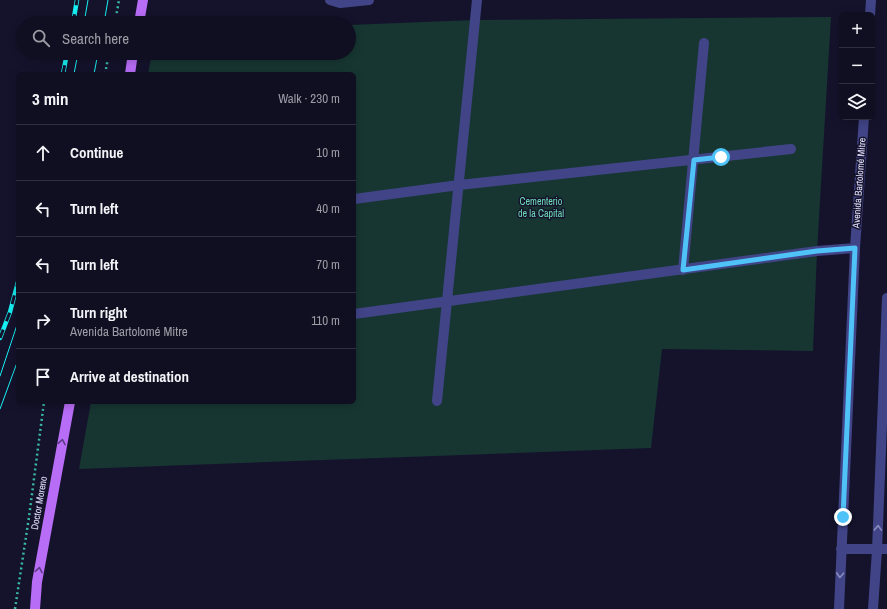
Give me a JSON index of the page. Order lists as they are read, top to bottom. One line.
{"streets":{"main road":["Doctor Moreno"],"street":["Avenida Bartolomé Mitre"]},"one_way":["Doctor Moreno"],"parks":["Cementerio de la Capital"],"page":{"map_buttons":["+","−"],"search":"Search here","heading":["3 min","Walk · 230 m"],"list":[["Continue","10 m"],["Turn left","40 m"],["Turn left","70 m"],["Turn right","Avenida Bartolomé Mitre","110 m"],"Arrive at destination"]}}
